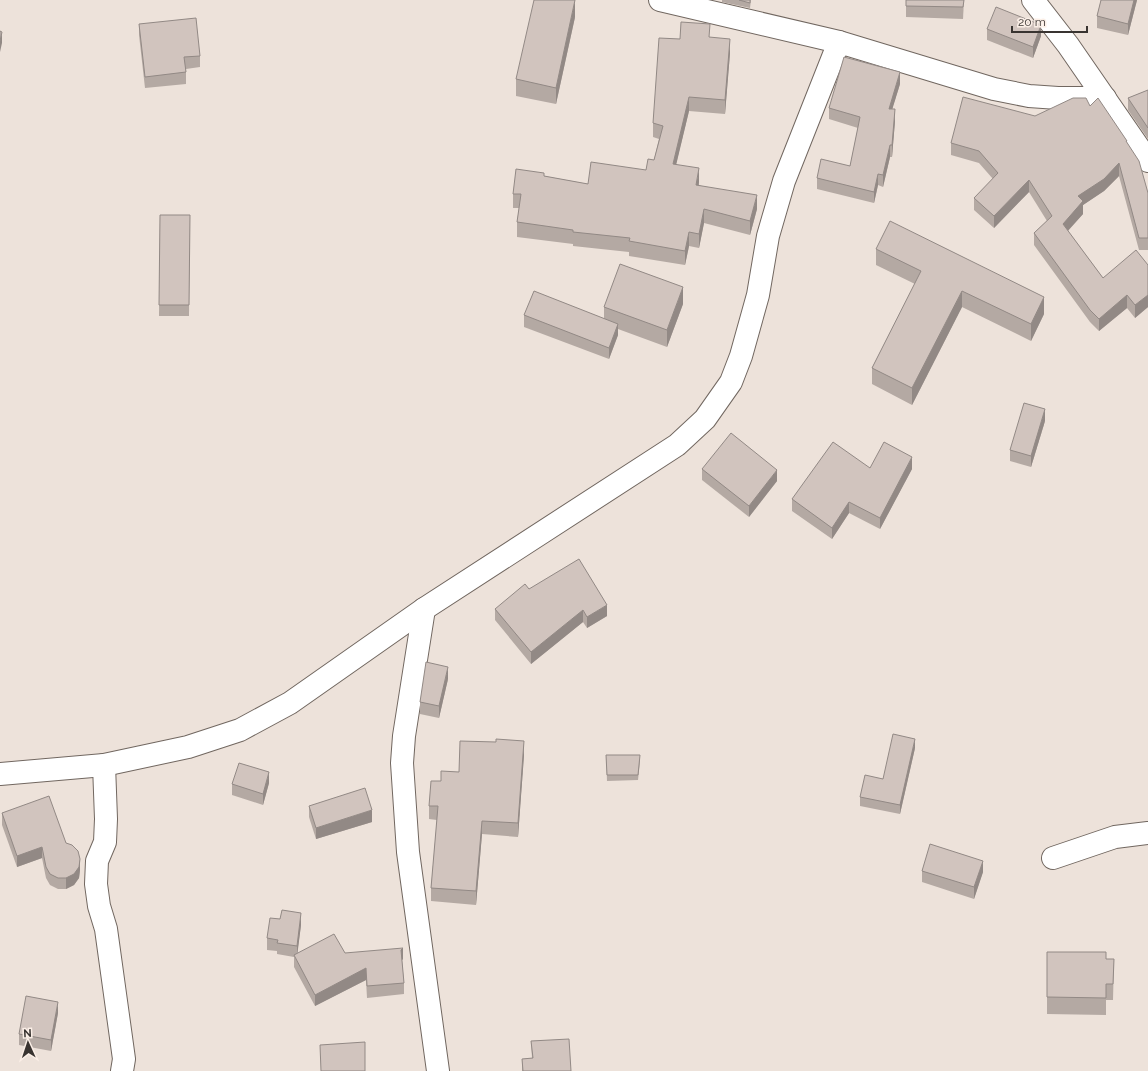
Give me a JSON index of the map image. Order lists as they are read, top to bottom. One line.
{"scale_bar":"20 m","north":"top"}
